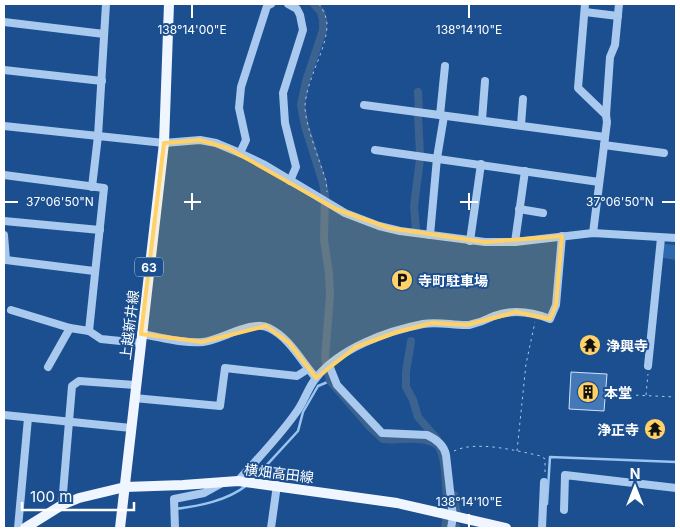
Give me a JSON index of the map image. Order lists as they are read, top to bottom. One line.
{"streets":{"main road":["63","上越新井線","横畑高田線"]},"crossings":[["上越新井線","横畑高田線"]],"places":{"parking":["寺町駐車場"],"temple":["浄興寺","浄正寺"],"building":["本堂"]},"scale_bar":"100 m","north":"top","coordinates":["138°14'00\"E","138°14'10\"E","37°06'50\"N"]}
